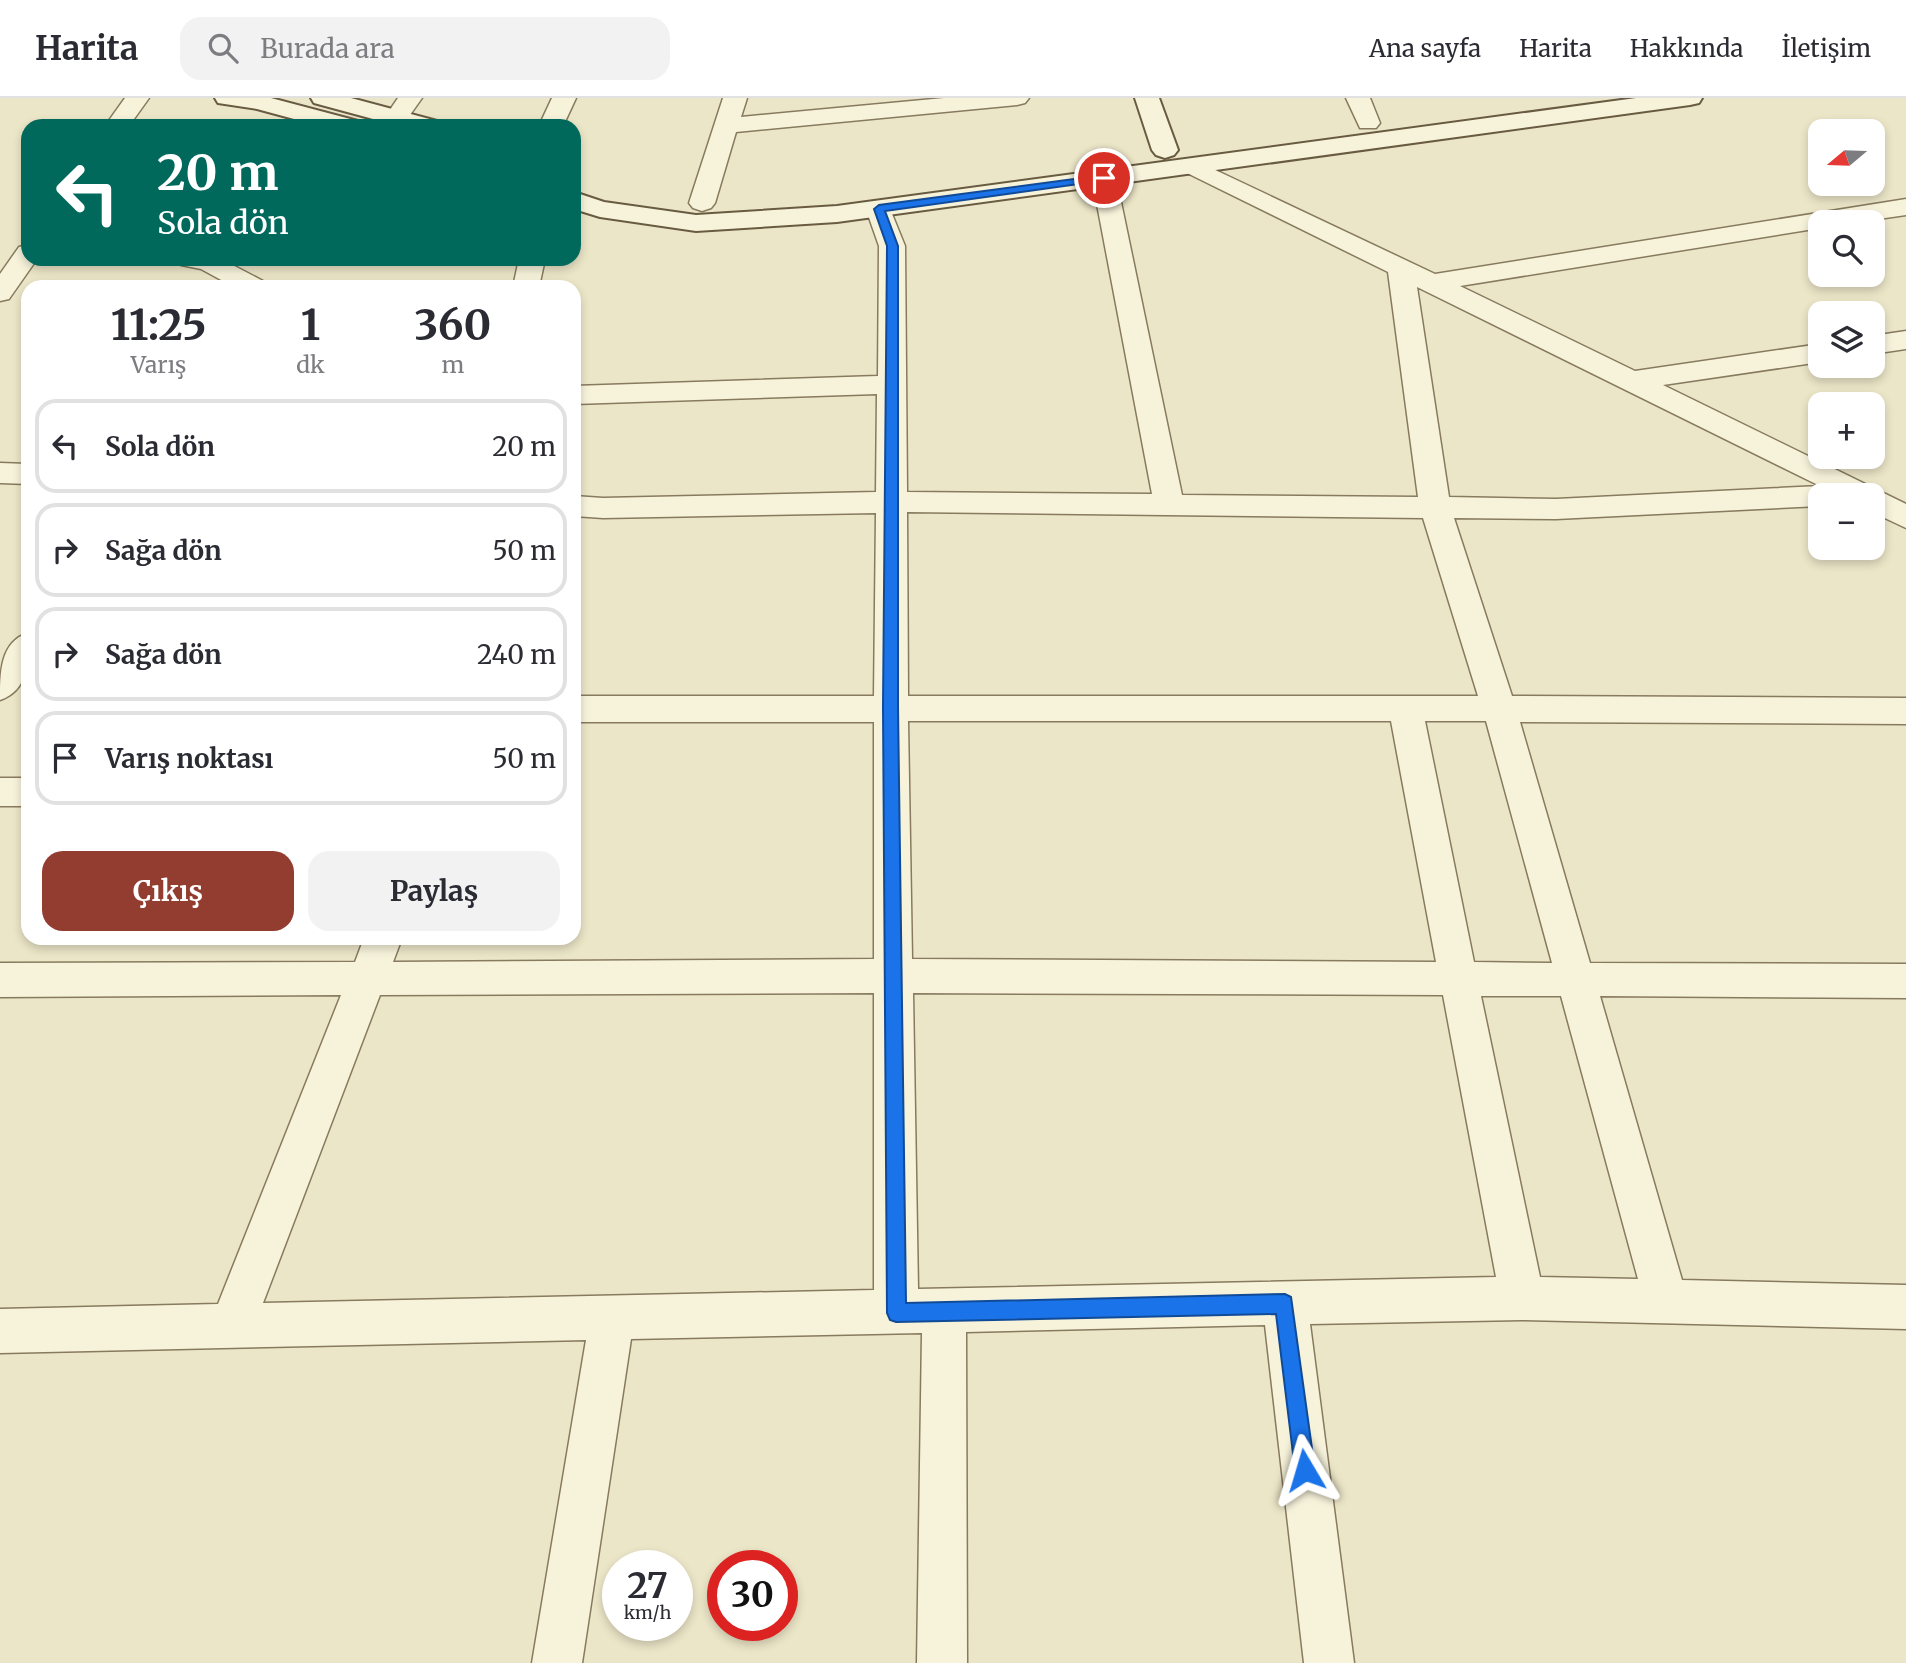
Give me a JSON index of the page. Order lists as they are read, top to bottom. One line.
{"north":"left","page":{"header":"Harita","search":"Burada ara","nav":["Ana sayfa","Harita","Hakkında","İletişim"],"map_buttons":["+","−"],"turn":["20 m","Sola dön"],"eta":["11:25","Varış","1","dk","360","m"],"list":[{"name":"Sola dön","value":"20 m"},{"name":"Sağa dön","value":"50 m"},{"name":"Sağa dön","value":"240 m"},{"name":"Varış noktası","value":"50 m"}],"buttons":["Çıkış","Paylaş"],"speed":"27 km/h","limit":"30"}}
